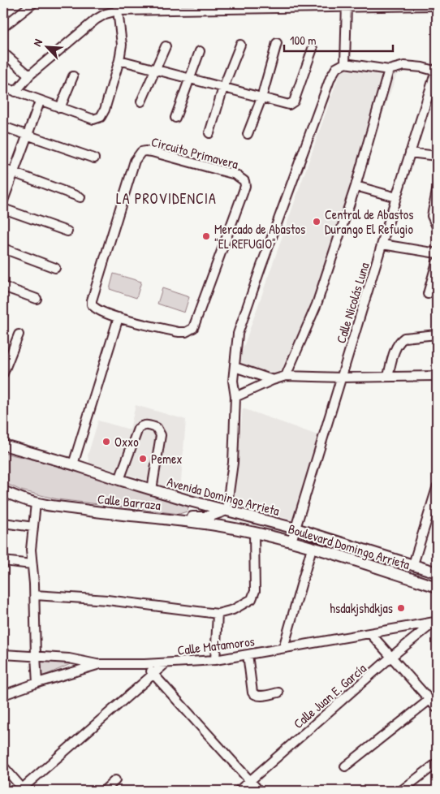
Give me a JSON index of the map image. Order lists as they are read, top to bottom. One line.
{"streets":{"main road":["Avenida Domingo Arrieta","Calle Barraza","Boulevard Domingo Arrieta"],"street":["Circuito Primavera","Calle Nicolás Luna","Calle Matamoros","Calle Juan E. García"]},"crossings":[["Calle Nicolás Luna","Avenida Domingo Arrieta"],["Calle Nicolás Luna","Boulevard Domingo Arrieta"],["Calle Barraza","Boulevard Domingo Arrieta"],["Calle Matamoros","Calle Juan E. García"]],"districts":["LA PROVIDENCIA"],"places":["Central de Abastos Durango El Refugio","Mercado de Abastos \"EL REFUGIO\"","Oxxo","Pemex","hsdakjshdkjas"],"scale_bar":"100 m","north":"top left"}
